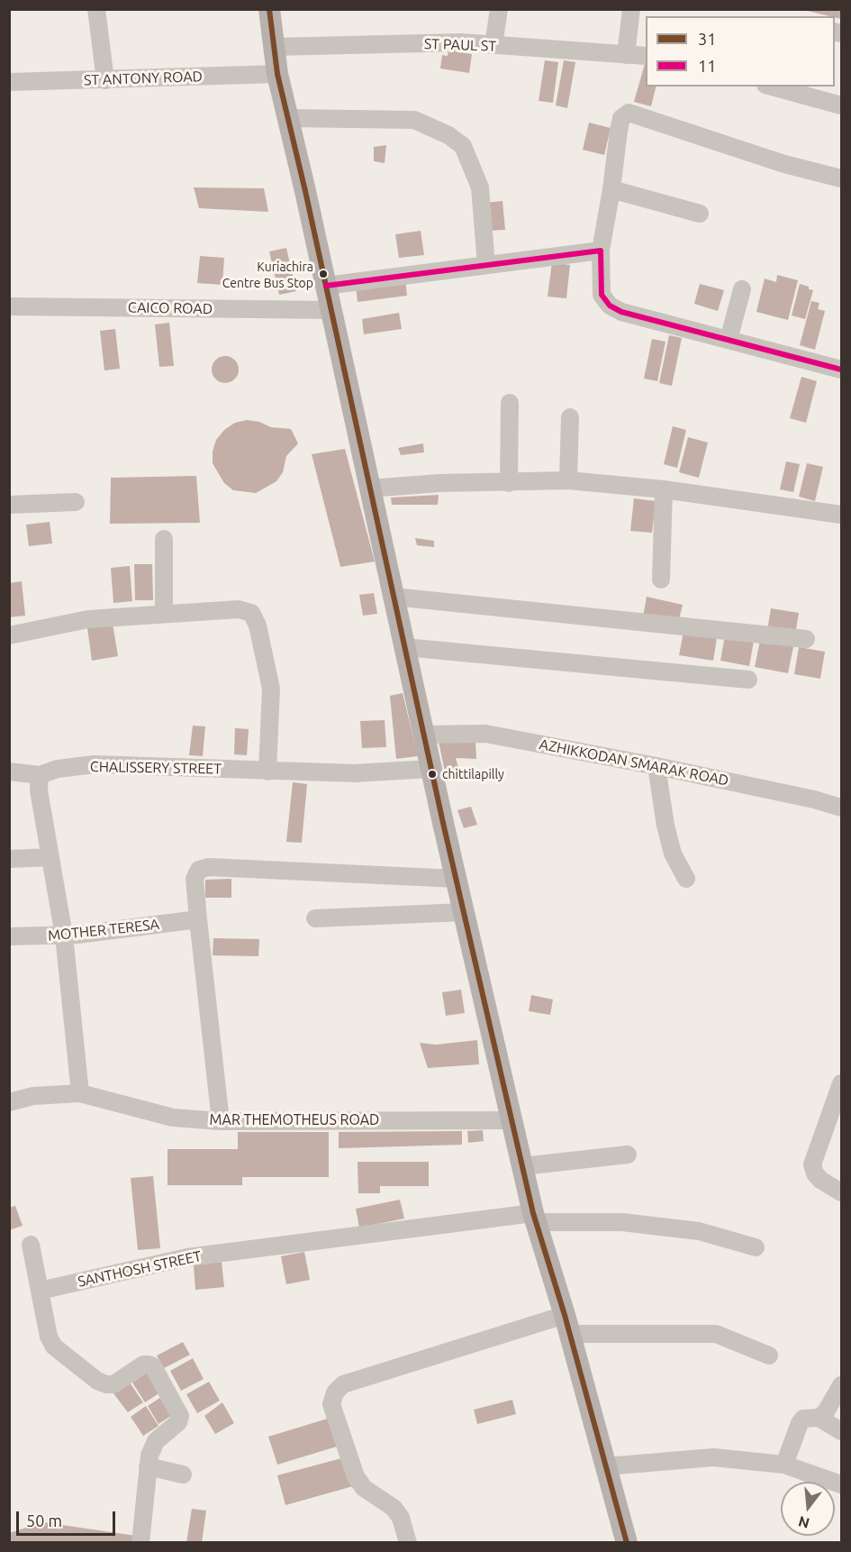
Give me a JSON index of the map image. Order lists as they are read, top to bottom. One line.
{"streets":{"street":["ST PAUL ST","ST ANTONY ROAD","CAICO ROAD","AZHIKKODAN SMARAK ROAD","CHALISSERY STREET","MOTHER TERESA","MAR THEMOTHEUS ROAD","SANTHOSH STREET"]},"places":["Kuriachira Centre Bus Stop","chittilapilly"],"lines":["transit line 31","transit line 11"],"legend":["31","11"],"scale_bar":"50 m","north":"bottom"}
